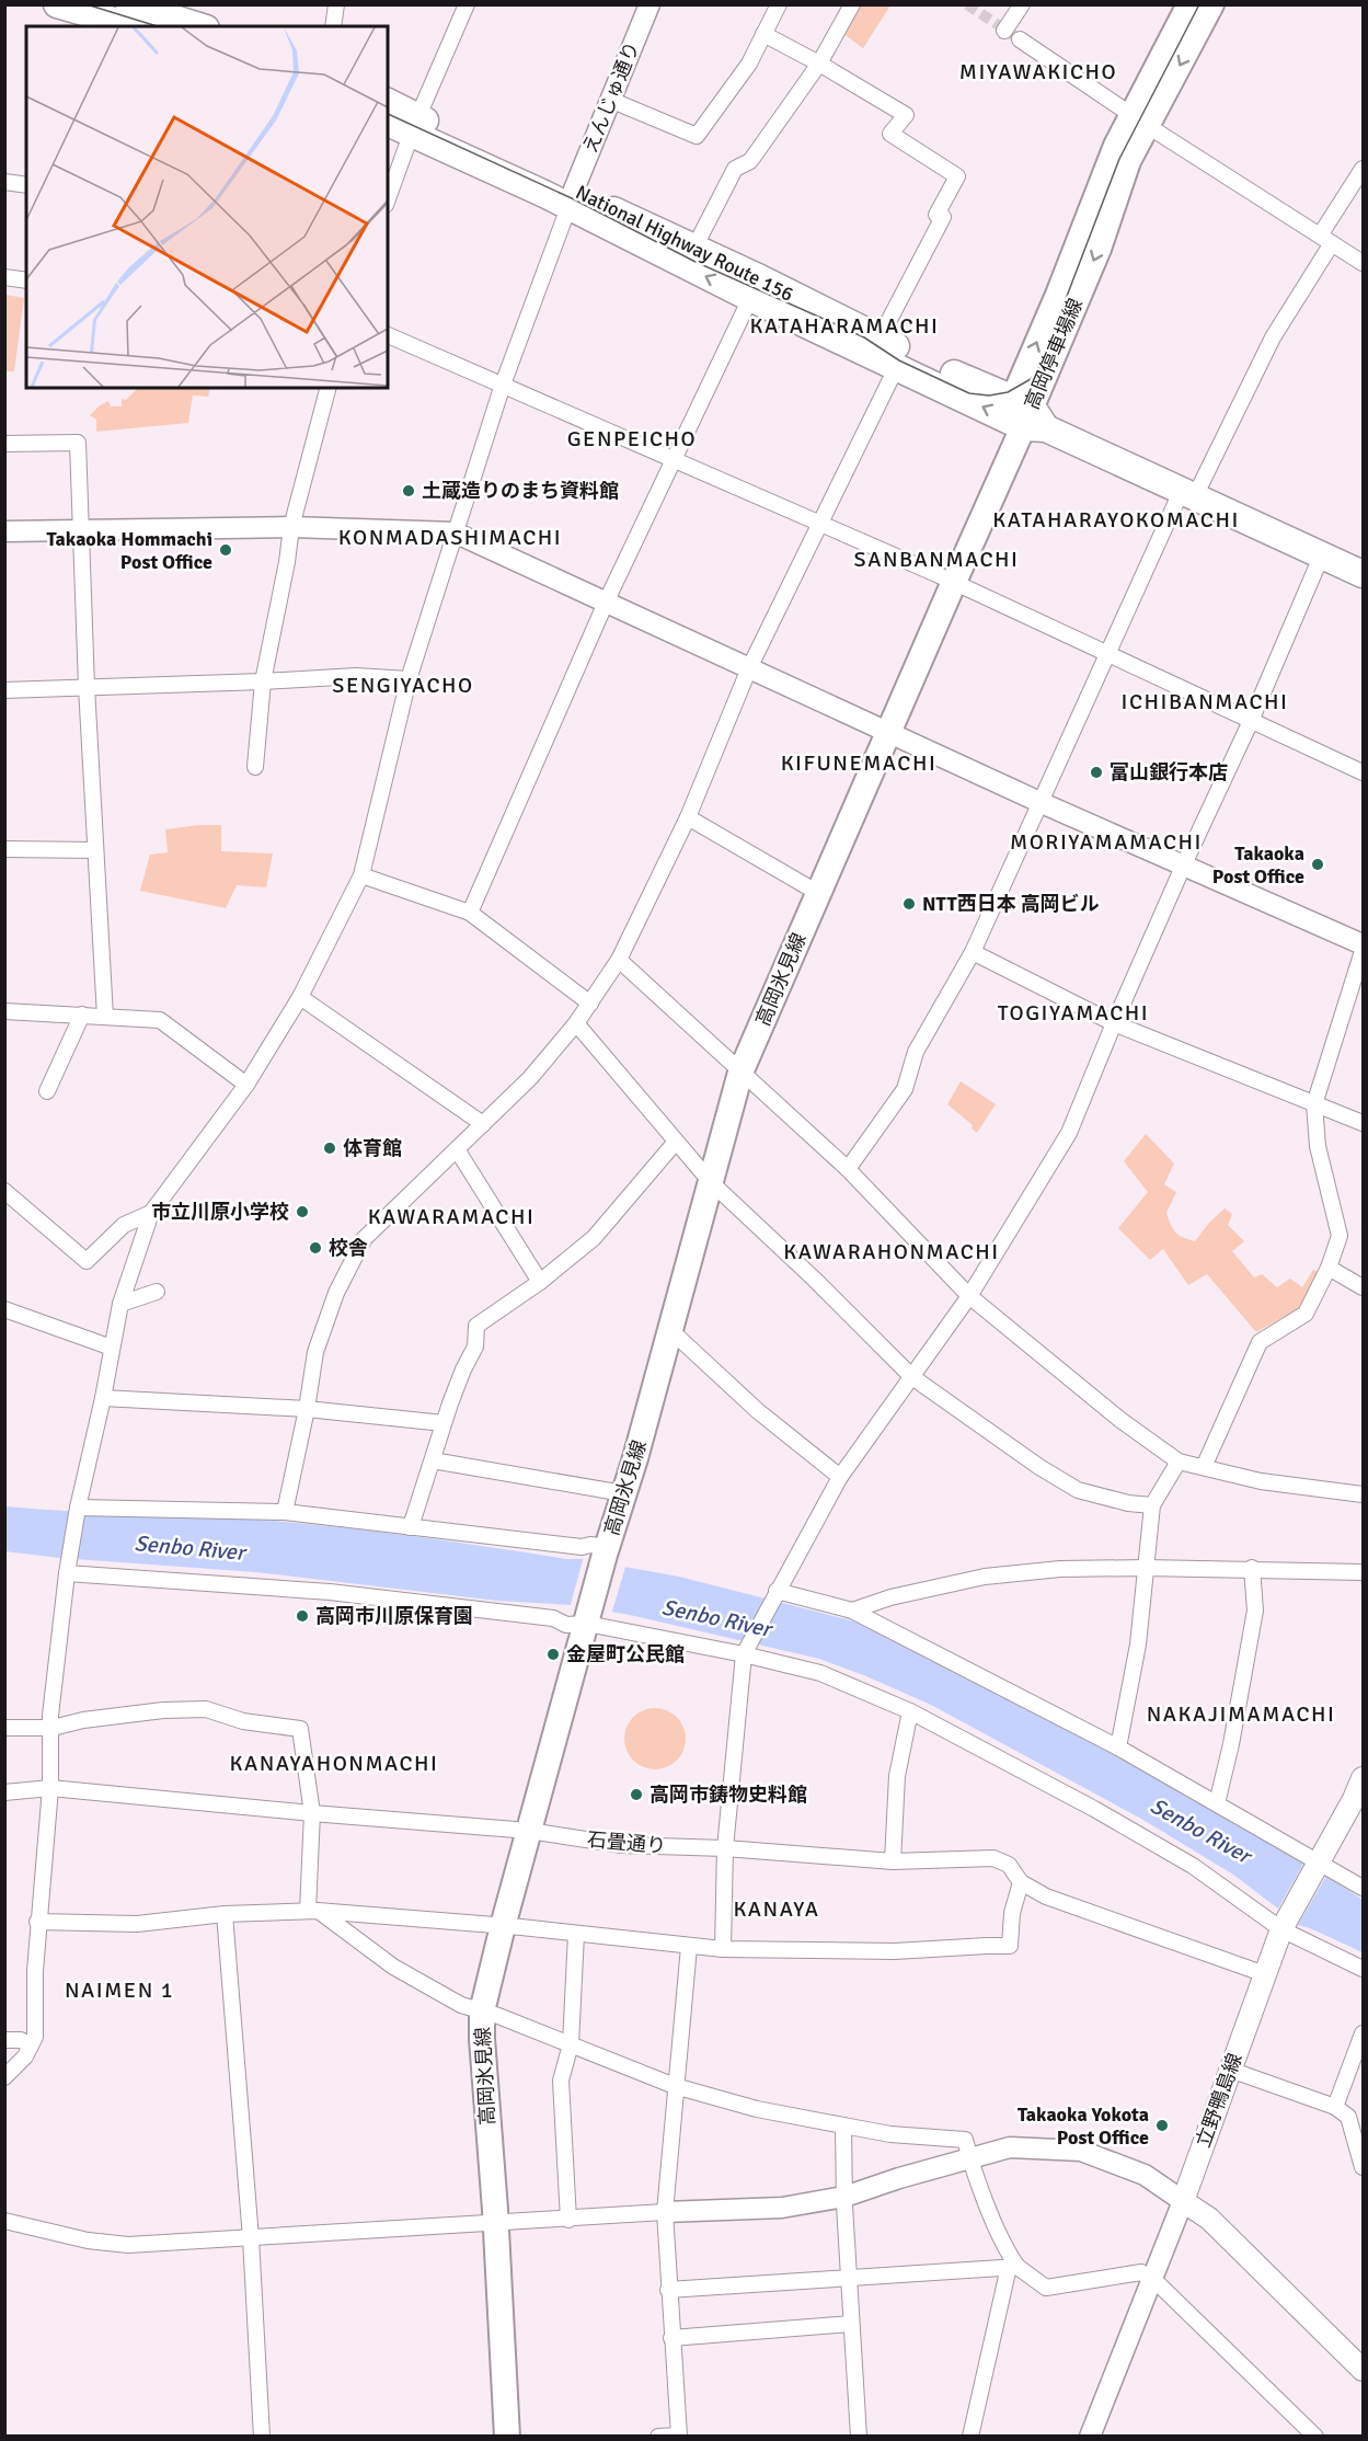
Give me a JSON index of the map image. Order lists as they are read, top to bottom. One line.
{"streets":{"highway":["National Highway Route 156"],"main road":["高岡停車場線","高岡氷見線","立野鴨島線"],"street":["えんじゅ通り","石畳通り"]},"crossings":[["えんじゅ通り","National Highway Route 156"],["National Highway Route 156","高岡停車場線"],["National Highway Route 156","高岡氷見線"],["高岡停車場線","高岡氷見線"],["高岡氷見線","石畳通り"],["石畳通り","立野鴨島線"]],"districts":["MIYAWAKICHO","KATAHARAMACHI","GENPEICHO","KATAHARAYOKOMACHI","KONMADASHIMACHI","SANBANMACHI","SENGIYACHO","ICHIBANMACHI","KIFUNEMACHI","MORIYAMAMACHI","TOGIYAMACHI","KAWARAMACHI","KAWARAHONMACHI","NAKAJIMAMACHI","KANAYAHONMACHI","KANAYA","NAIMEN 1"],"water":["Senbo River"],"places":["土蔵造りのまち資料館","Takaoka Hommachi Post Office","富山銀行本店","Takaoka Post Office","NTT西日本 高岡ビル","体育館","市立川原小学校","校舎","高岡市川原保育園","金屋町公民館","高岡市鋳物史料館","Takaoka Yokota Post Office"]}
